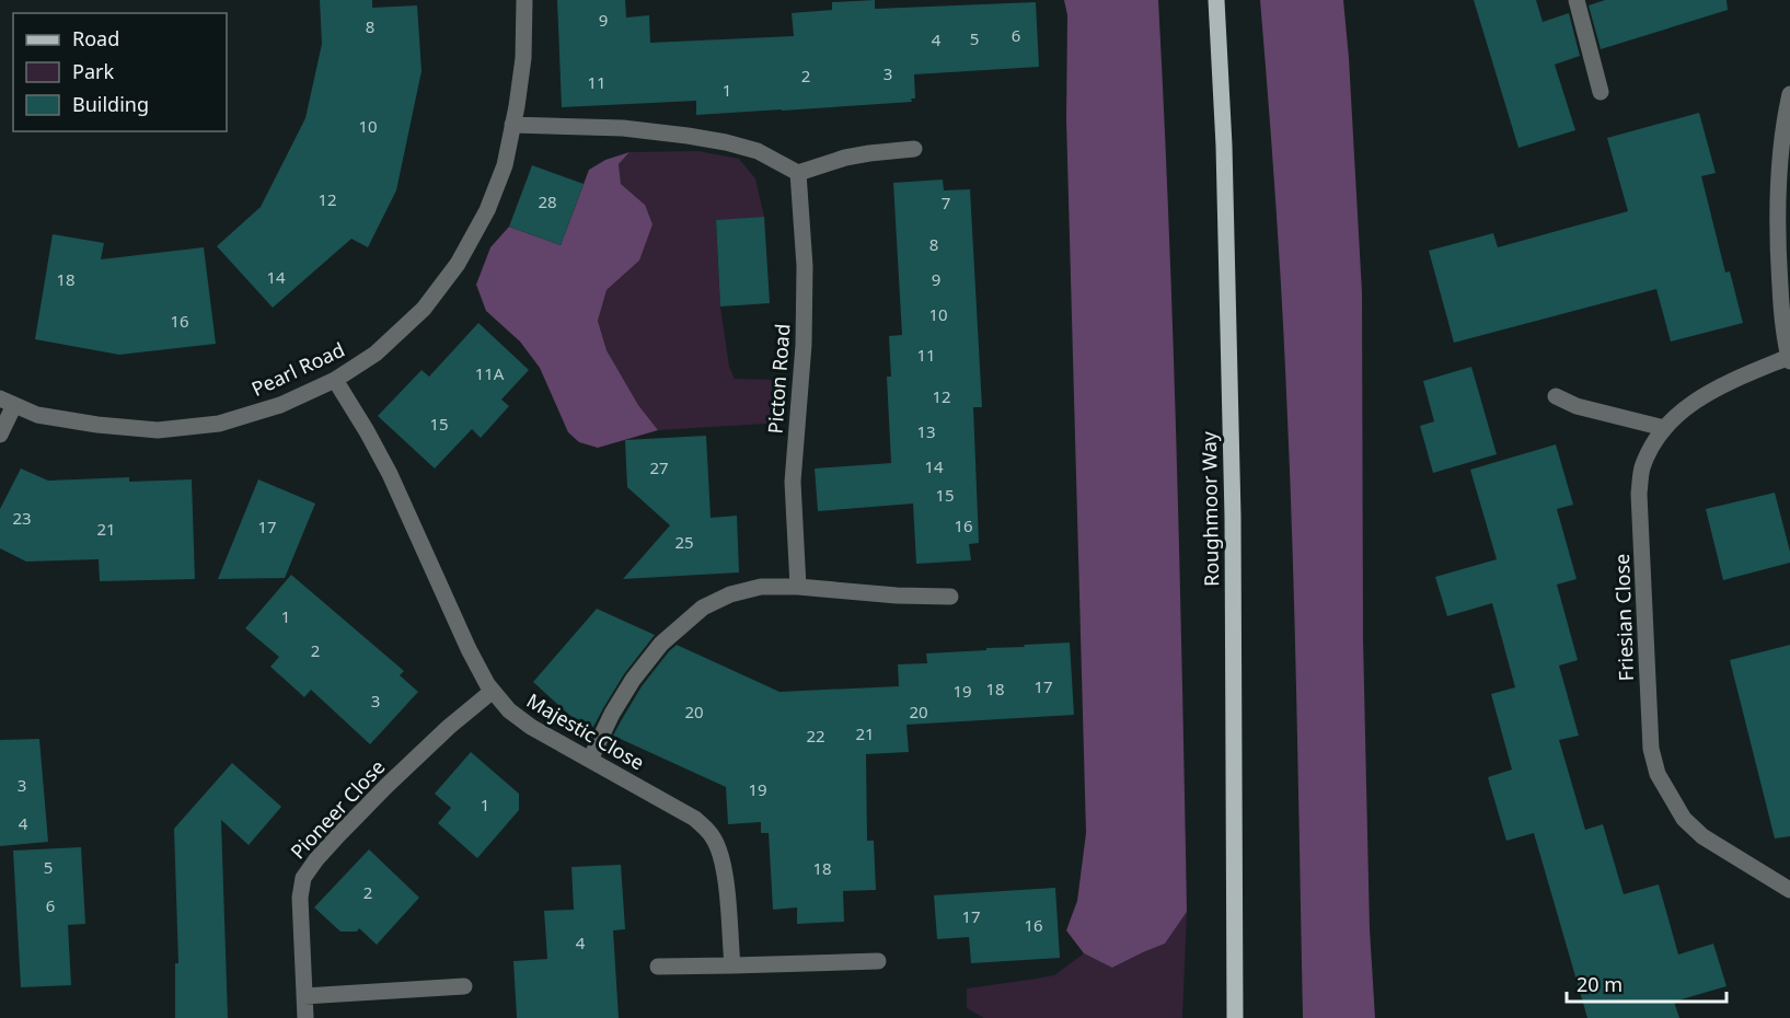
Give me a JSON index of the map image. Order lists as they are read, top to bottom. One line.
{"streets":{"main road":["Roughmoor Way"],"street":["Pearl Road","Picton Road","Friesian Close","Majestic Close","Pioneer Close"]},"crossings":[["Pearl Road","Majestic Close"],["Majestic Close","Pioneer Close"]],"house_numbers":["9","8","6","5","4","3","2","11","1","10","12","28","7","8","14","18","9","10","16","11","11A","12","15","13","14","27","15","23","16","17","21","25","1","2","17","18","19","3","20","20","21","22","3","19","1","4","5","18","2","6","17","16","4"],"legend":["Road","Park","Building"],"scale_bar":"20 m"}
